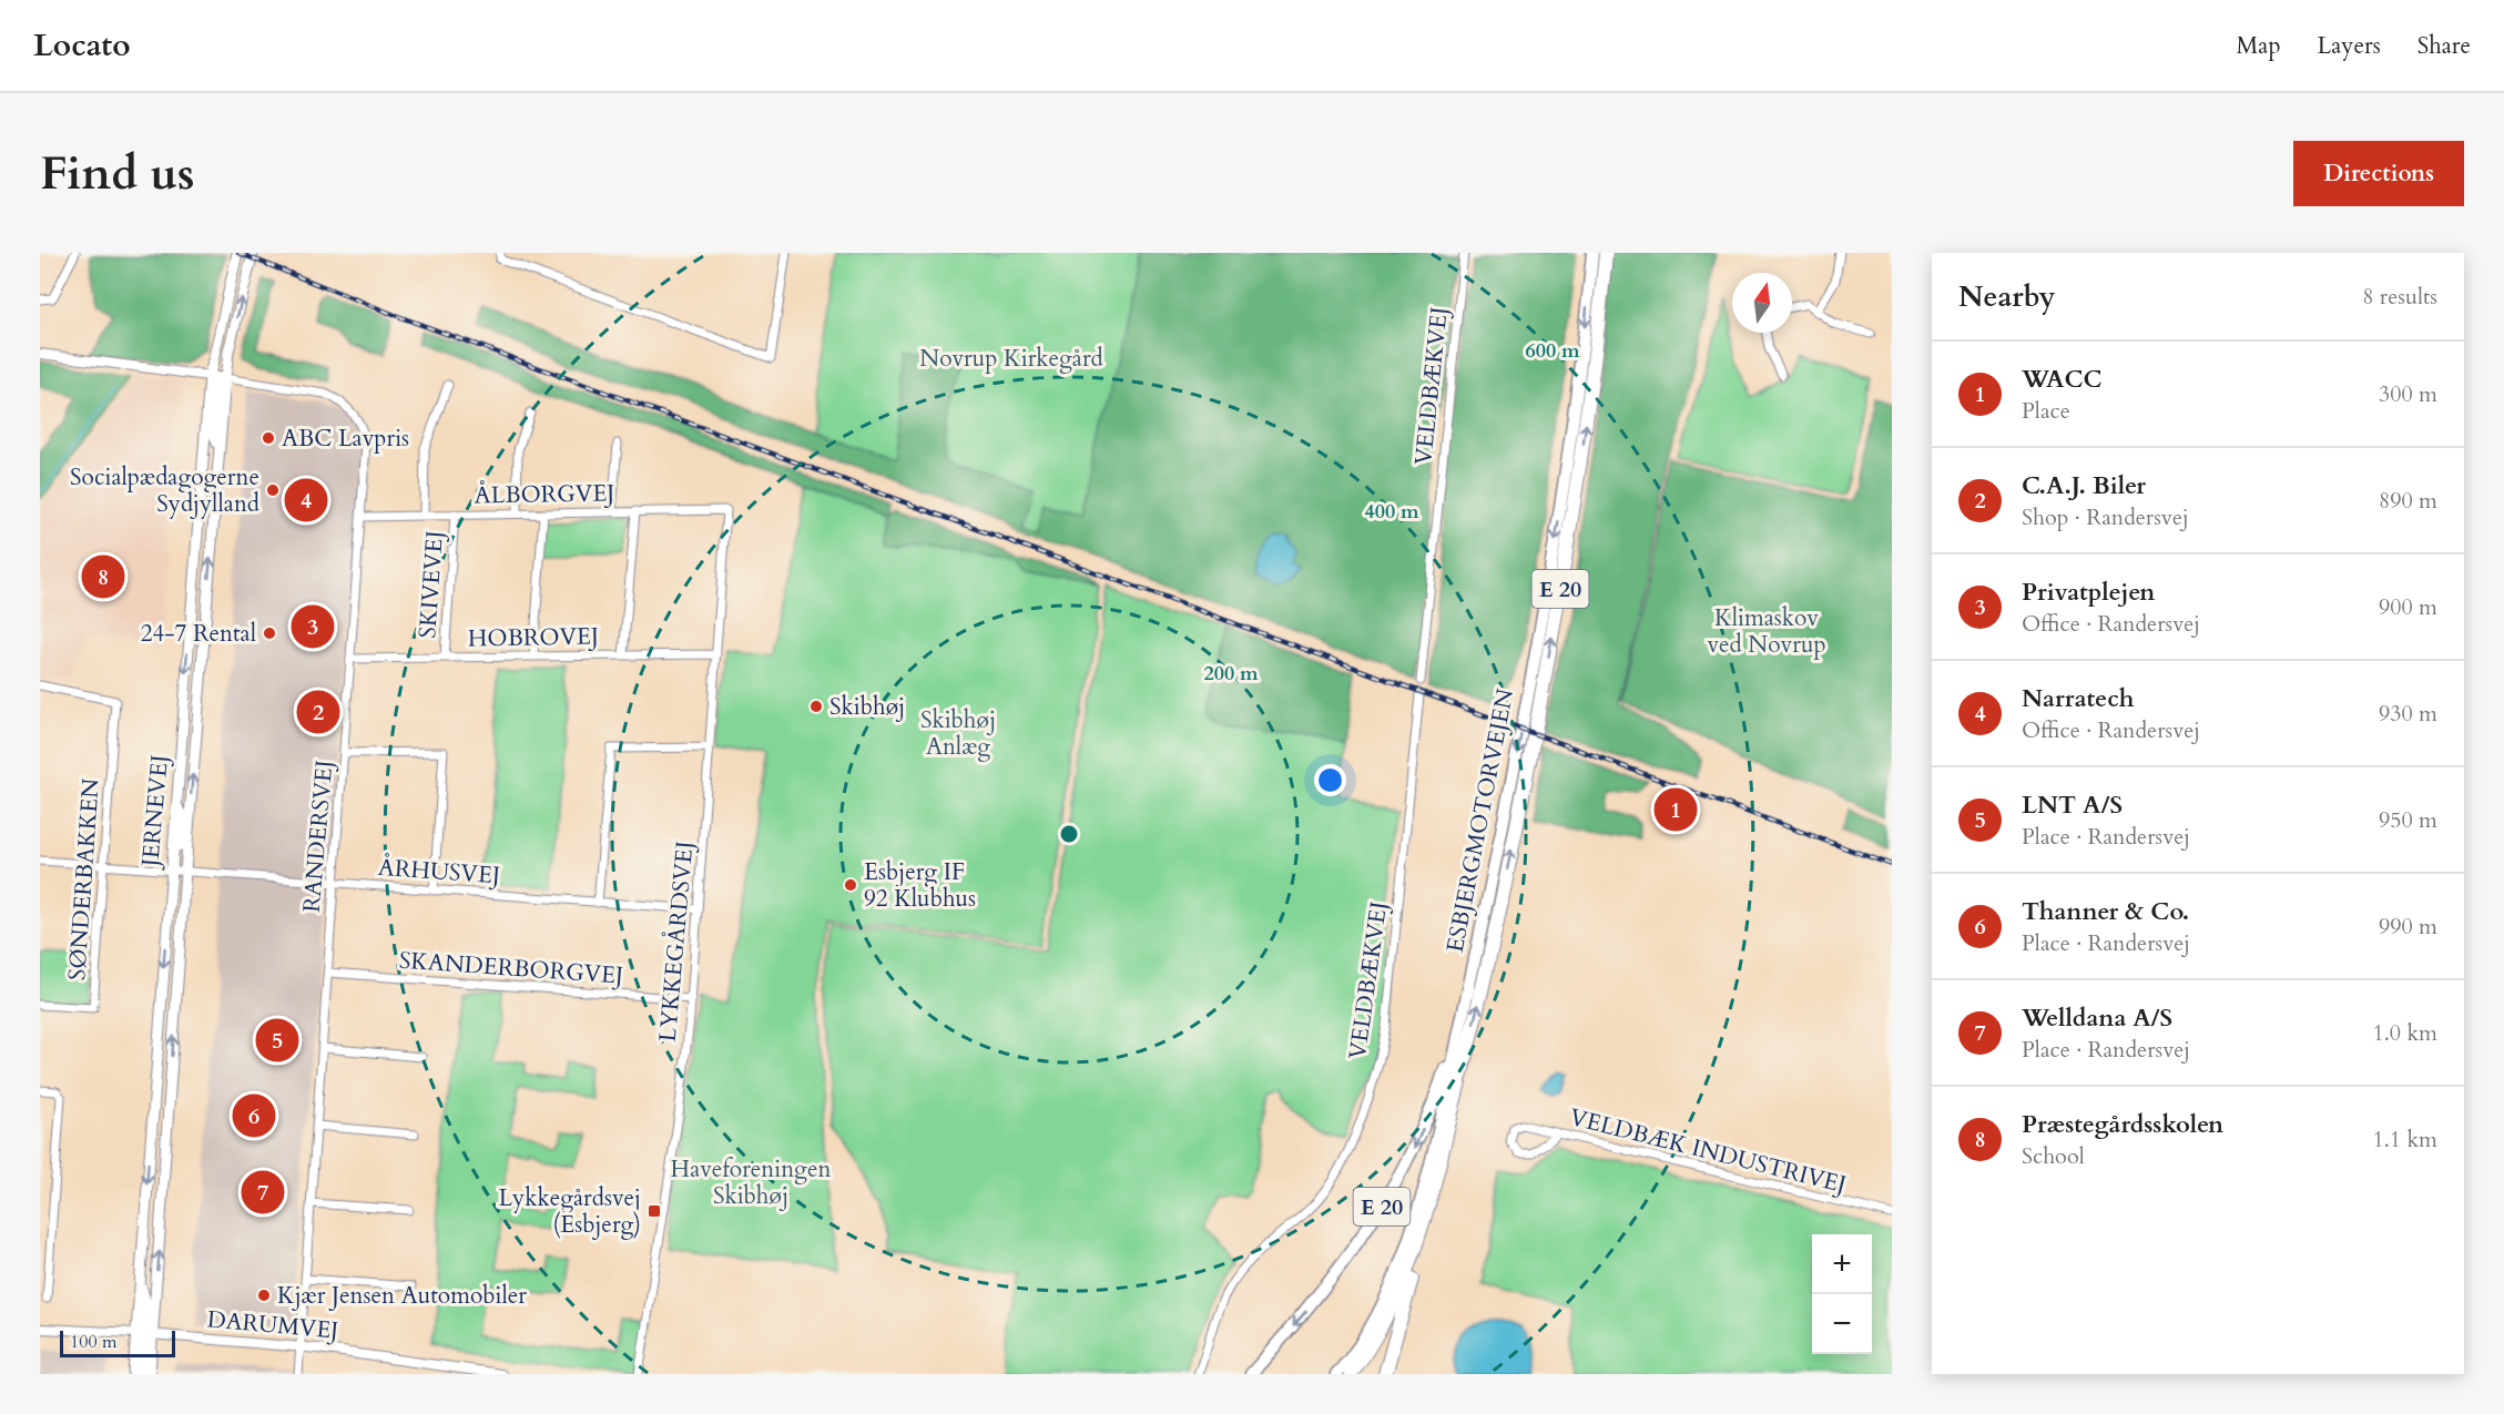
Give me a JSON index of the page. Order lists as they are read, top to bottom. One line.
{"streets":{"highway":["E 20","ESBJERGMOTORVEJEN"],"main road":["JERNEVEJ"],"street":["VELDBÆKVEJ","ÅLBORGVEJ","SKIVEVEJ","HOBROVEJ","RANDERSVEJ","ÅRHUSVEJ","SØNDERBAKKEN","LYKKEGÅRDSVEJ","SKANDERBORGVEJ","VELDBÆK INDUSTRIVEJ","DARUMVEJ"]},"crossings":[["ÅLBORGVEJ","SKIVEVEJ"],["ÅLBORGVEJ","RANDERSVEJ"],["ÅLBORGVEJ","LYKKEGÅRDSVEJ"],["SKIVEVEJ","HOBROVEJ"],["E 20","ESBJERGMOTORVEJEN"],["HOBROVEJ","RANDERSVEJ"],["HOBROVEJ","LYKKEGÅRDSVEJ"],["JERNEVEJ","RANDERSVEJ"],["JERNEVEJ","ÅRHUSVEJ"],["JERNEVEJ","DARUMVEJ"],["RANDERSVEJ","ÅRHUSVEJ"],["RANDERSVEJ","SKANDERBORGVEJ"],["RANDERSVEJ","DARUMVEJ"],["ÅRHUSVEJ","SØNDERBAKKEN"],["ÅRHUSVEJ","LYKKEGÅRDSVEJ"],["LYKKEGÅRDSVEJ","SKANDERBORGVEJ"]],"parks":["Novrup Kirkegård","Klimaskov ved Novrup","Skibhøj Anlæg","Haveforeningen Skibhøj"],"places":{"other":["ABC Lavpris","Socialpædagogerne Sydjylland","24-7 Rental","Skibhøj","Esbjerg IF 92 Klubhus","Kjær Jensen Automobiler"],"transit":["Lykkegårdsvej (Esbjerg)"]},"scale_bar":"100 m","north":"top","page":{"header":"Locato","nav":["Map","Layers","Share"],"buttons":"Directions","title":"Find us","heading":["Nearby","8 results"],"list":[{"mark":"1","name":"WACC","note":"Place","value":"300 m"},{"mark":"2","name":"C.A.J. Biler","note":"Shop · Randersvej","value":"890 m"},{"mark":"3","name":"Privatplejen","note":"Office · Randersvej","value":"900 m"},{"mark":"4","name":"Narratech","note":"Office · Randersvej","value":"930 m"},{"mark":"5","name":"LNT A/S","note":"Place · Randersvej","value":"950 m"},{"mark":"6","name":"Thanner & Co.","note":"Place · Randersvej","value":"990 m"},{"mark":"7","name":"Welldana A/S","note":"Place · Randersvej","value":"1.0 km"},{"mark":"8","name":"Præstegårdsskolen","note":"School","value":"1.1 km"}],"pins":["4","8","3","2","1","5","6","7"],"map_buttons":["+","−"],"scale":"100 m"},"rings":["600 m","400 m","200 m"]}
